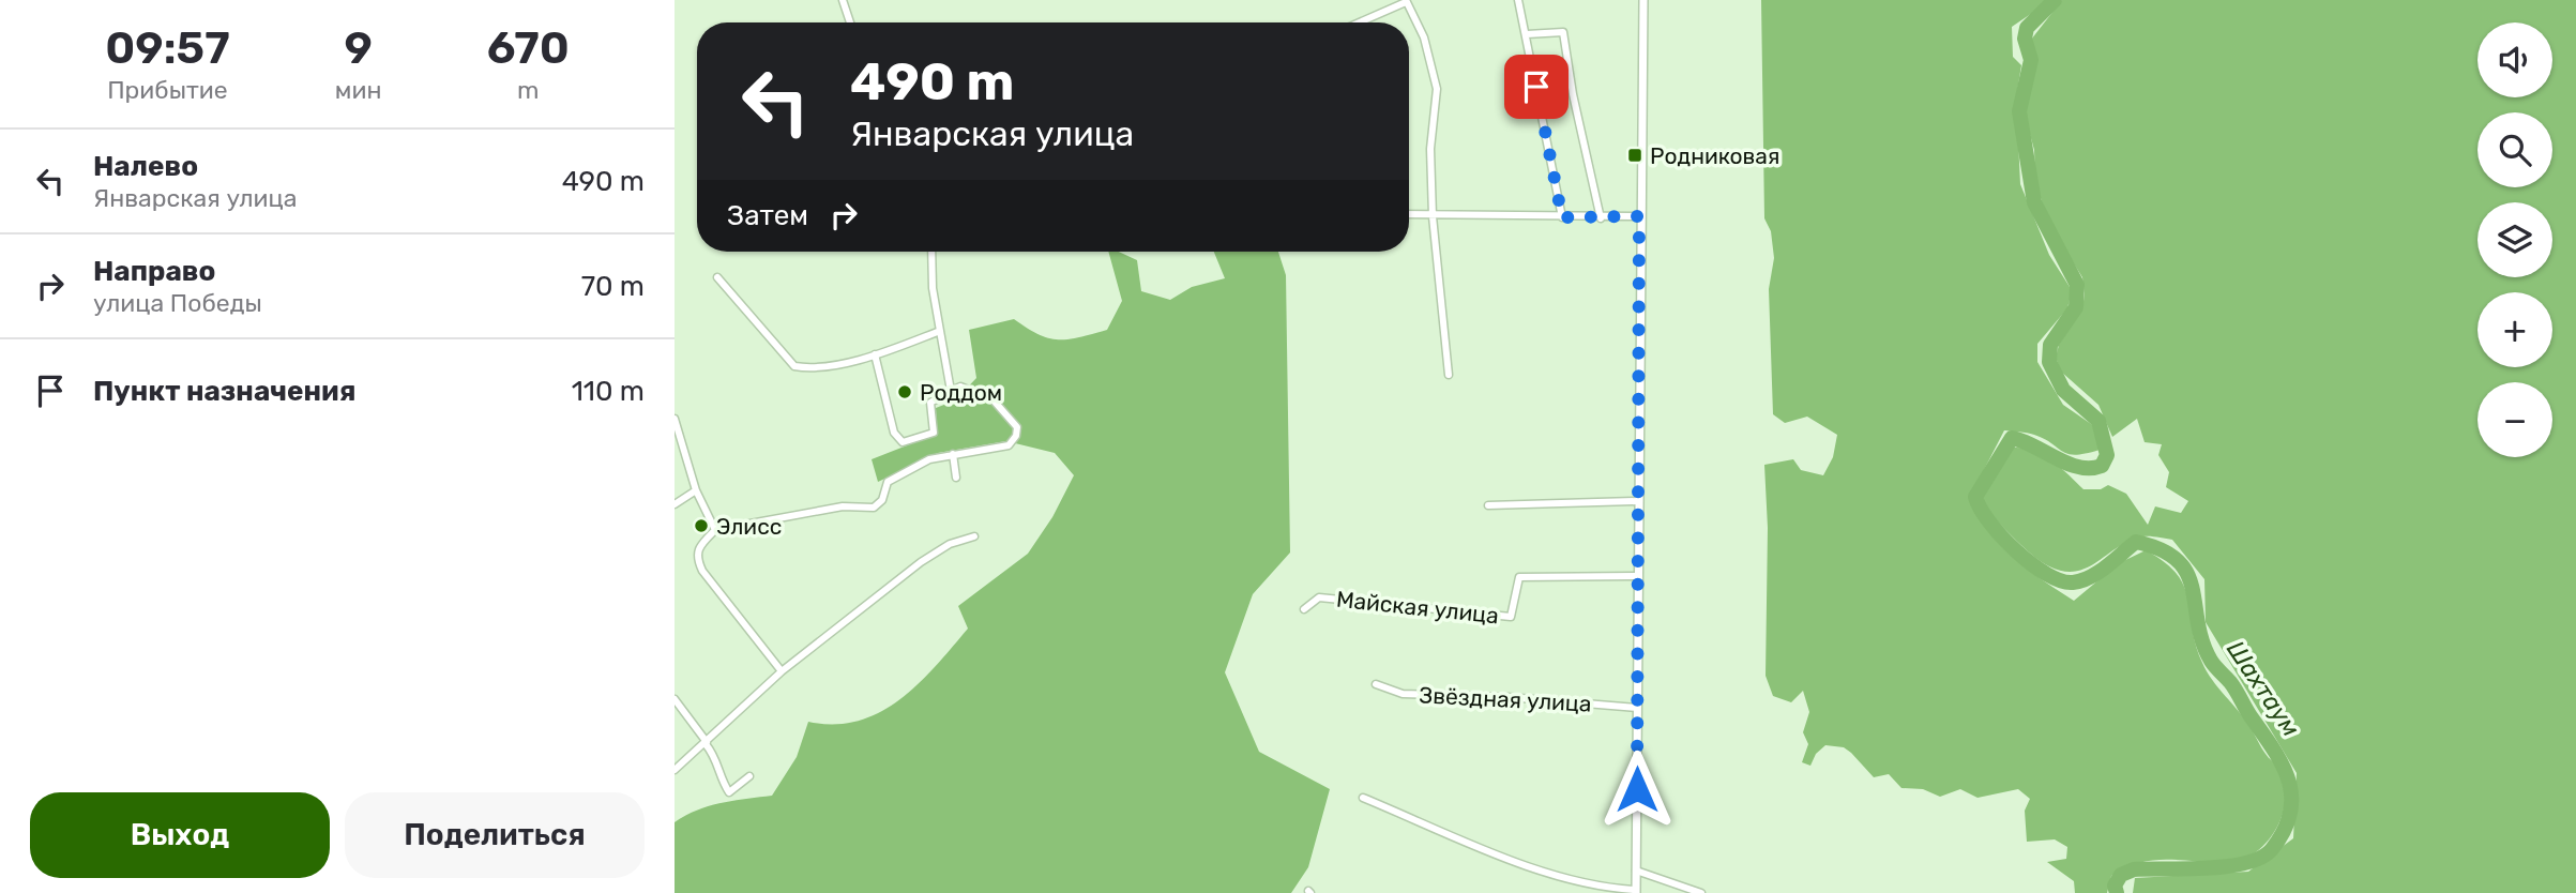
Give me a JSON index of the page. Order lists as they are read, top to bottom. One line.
{"streets":{"street":["Майская улица","Звёздная улица"]},"water":["Шахтаум"],"places":{"transit":["Родниковая"],"other":["Роддом","Элисс"]},"page":{"eta":["09:57","Прибытие","9","мин","670","m"],"map_buttons":["+","−"],"turn":["490 m","Январская улица"],"list":[{"name":"Налево","note":"Январская улица","value":"490 m"},{"name":"Направо","note":"улица Победы","value":"70 m"},{"name":"Пункт назначения","value":"110 m"}],"then":"Затем","buttons":["Выход","Поделиться"]}}
